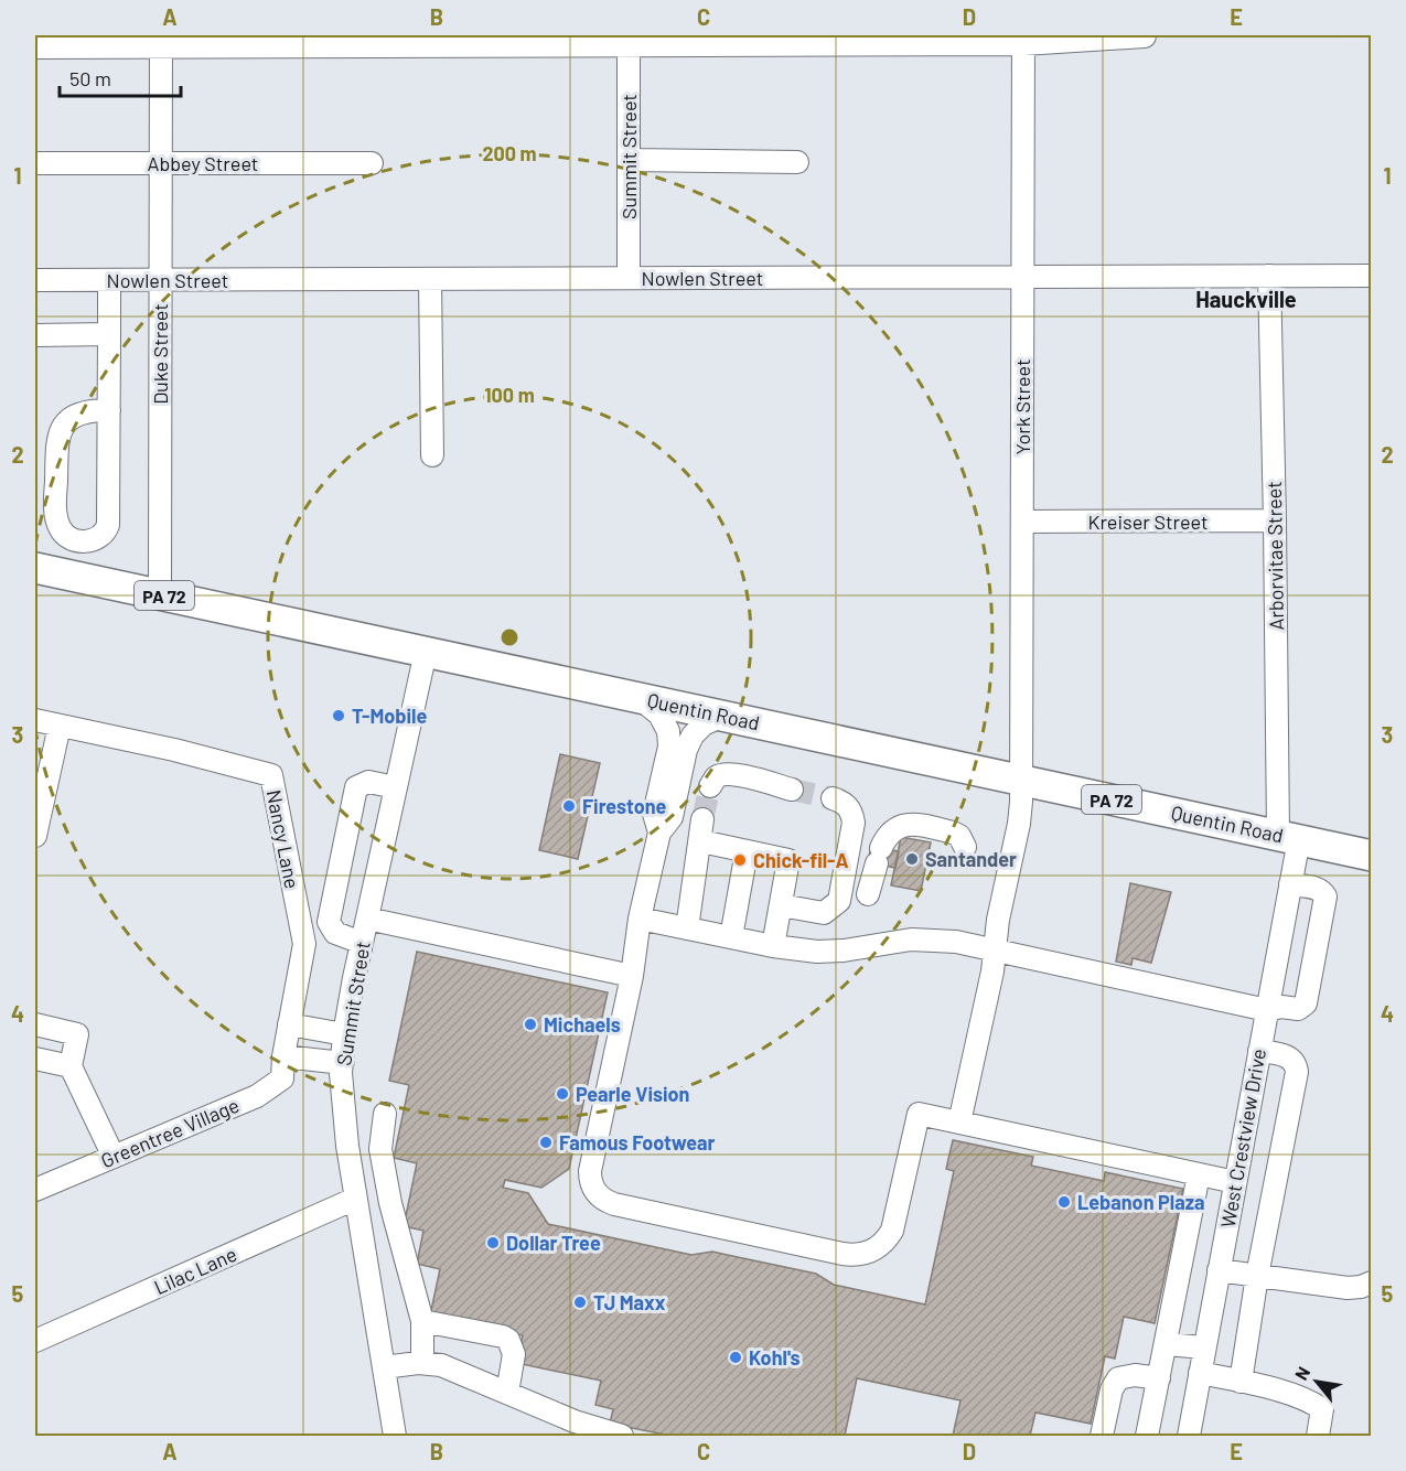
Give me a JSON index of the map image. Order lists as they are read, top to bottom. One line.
{"streets":{"highway":["PA 72","Quentin Road"],"street":["Summit Street","Abbey Street","Nowlen Street","Duke Street","York Street","Kreiser Street","Arborvitae Street","Nancy Lane","Greentree Village","West Crestview Drive","Lilac Lane"]},"crossings":[["Summit Street","Nowlen Street"],["Summit Street","Quentin Road"],["Summit Street","Lilac Lane"],["Abbey Street","Duke Street"],["Nowlen Street","Duke Street"],["Nowlen Street","York Street"],["Nowlen Street","Arborvitae Street"],["Duke Street","Quentin Road"],["York Street","Kreiser Street"],["York Street","Quentin Road"],["Kreiser Street","Arborvitae Street"],["Arborvitae Street","Quentin Road"],["Arborvitae Street","West Crestview Drive"],["Quentin Road","West Crestview Drive"],["Nancy Lane","Greentree Village"]],"districts":["Hauckville"],"places":["T-Mobile","Firestone","Santander","Chick-fil-A","Michaels","Pearle Vision","Famous Footwear","Lebanon Plaza","Dollar Tree","TJ Maxx","Kohl's"],"scale_bar":"50 m","north":"top left","grid":{"columns":["A","B","C","D","E"],"rows":["1","2","3","4","5"]},"rings":["200 m","100 m"]}
